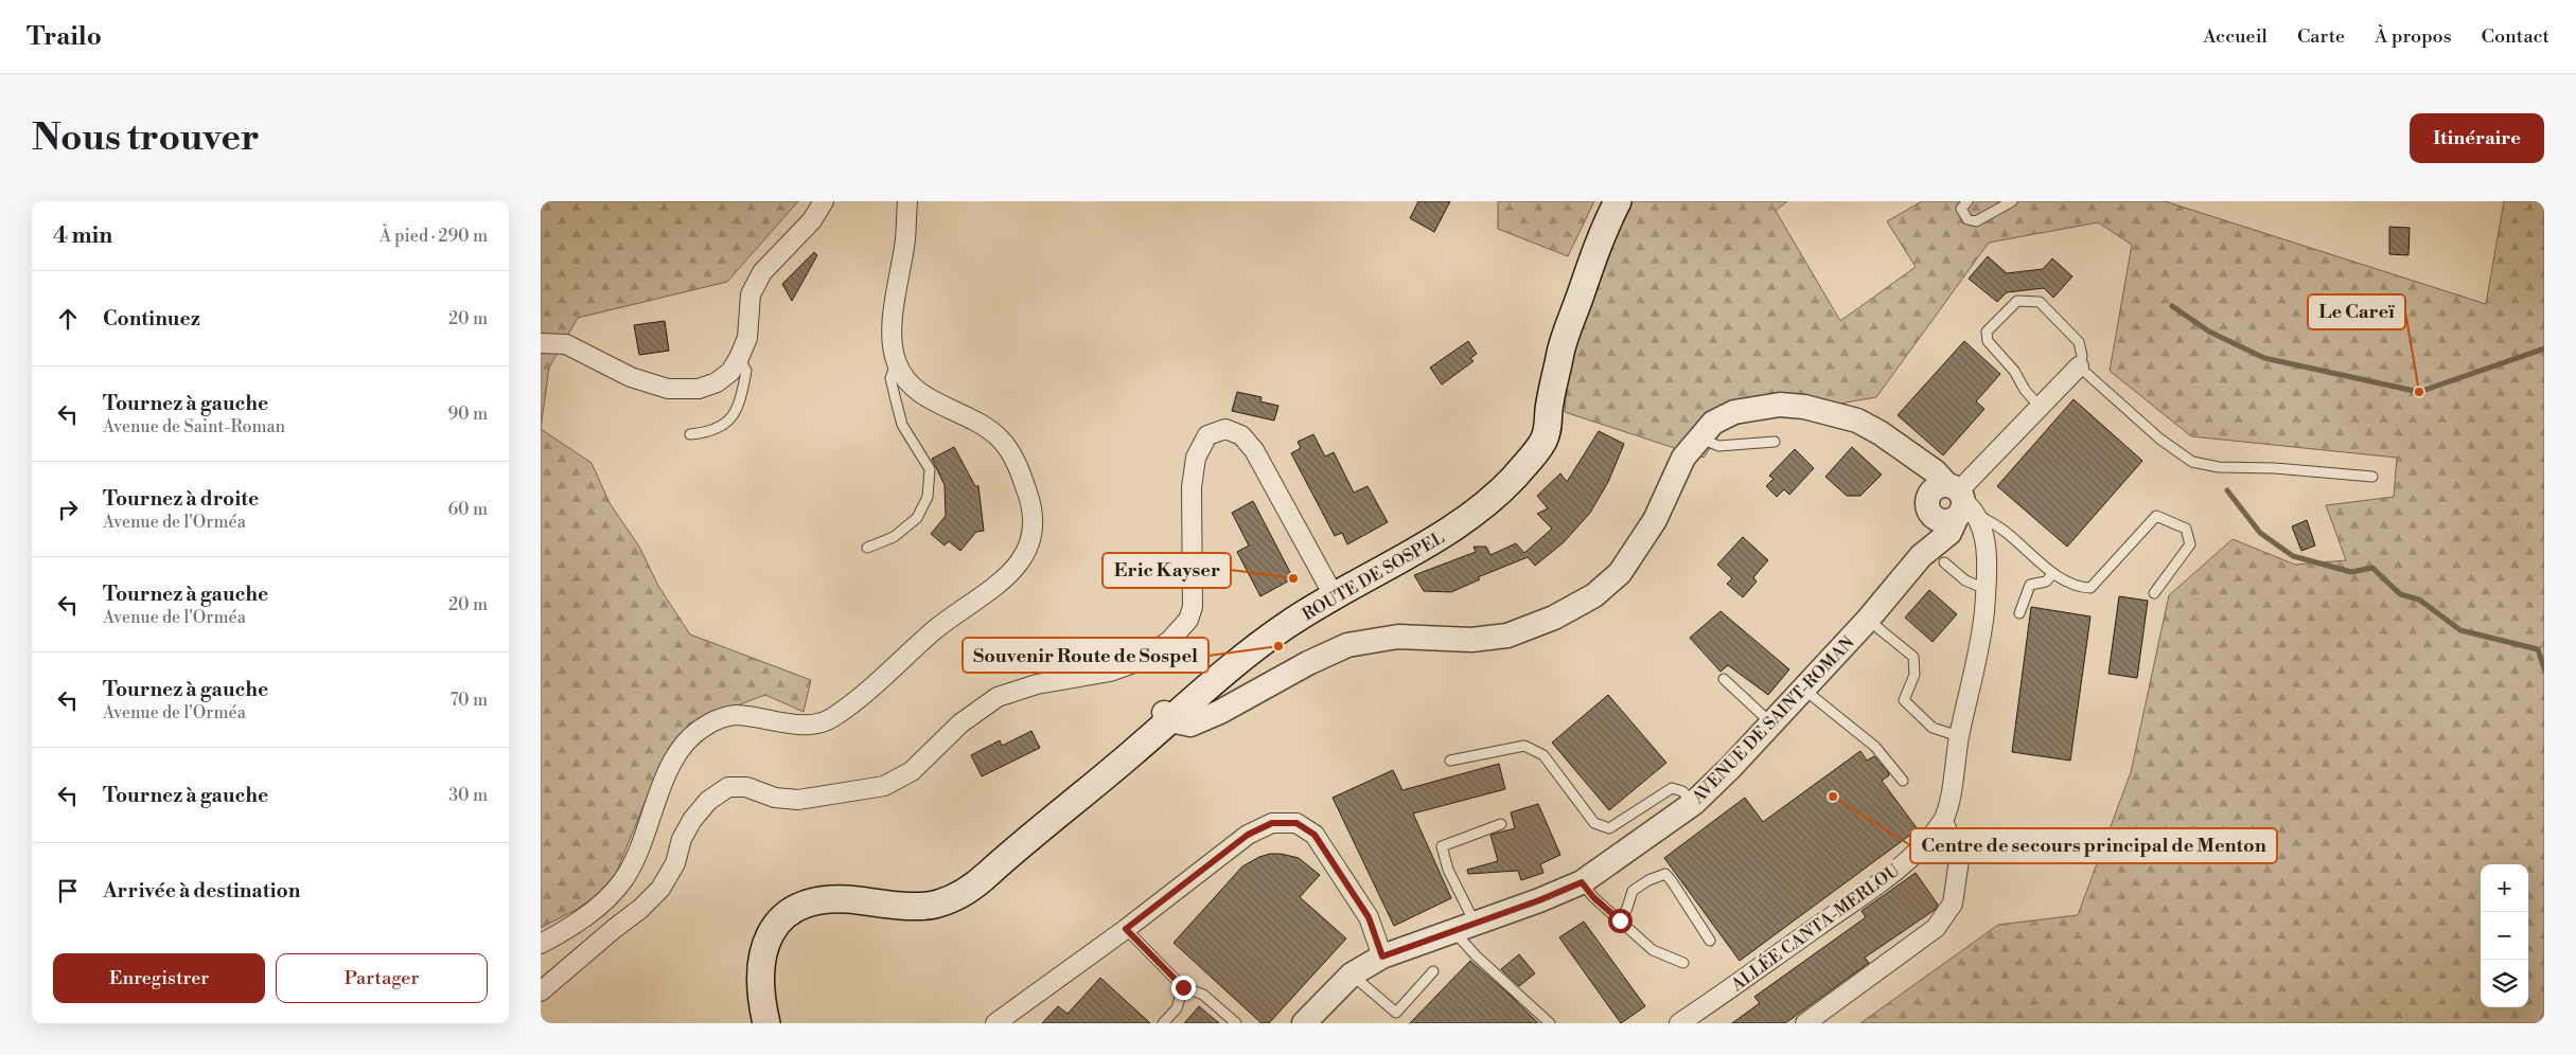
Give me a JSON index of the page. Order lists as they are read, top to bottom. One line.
{"streets":{"main road":["ROUTE DE SOSPEL"],"street":["AVENUE DE SAINT-ROMAN","ALLÉE CANTA-MERLOU"]},"places":["Le Careï","Eric Kayser","Souvenir Route de Sospel","Centre de secours principal de Menton"],"page":{"header":"Trailo","nav":["Accueil","Carte","À propos","Contact"],"buttons":["Itinéraire",["Enregistrer","Partager"]],"title":"Nous trouver","heading":["4 min","À pied · 290 m"],"list":[["Continuez","20 m"],["Tournez à gauche","Avenue de Saint-Roman","90 m"],["Tournez à droite","Avenue de l'Orméa","60 m"],["Tournez à gauche","Avenue de l'Orméa","20 m"],["Tournez à gauche","Avenue de l'Orméa","70 m"],["Tournez à gauche","30 m"],"Arrivée à destination"],"map_buttons":["+","−"]}}
